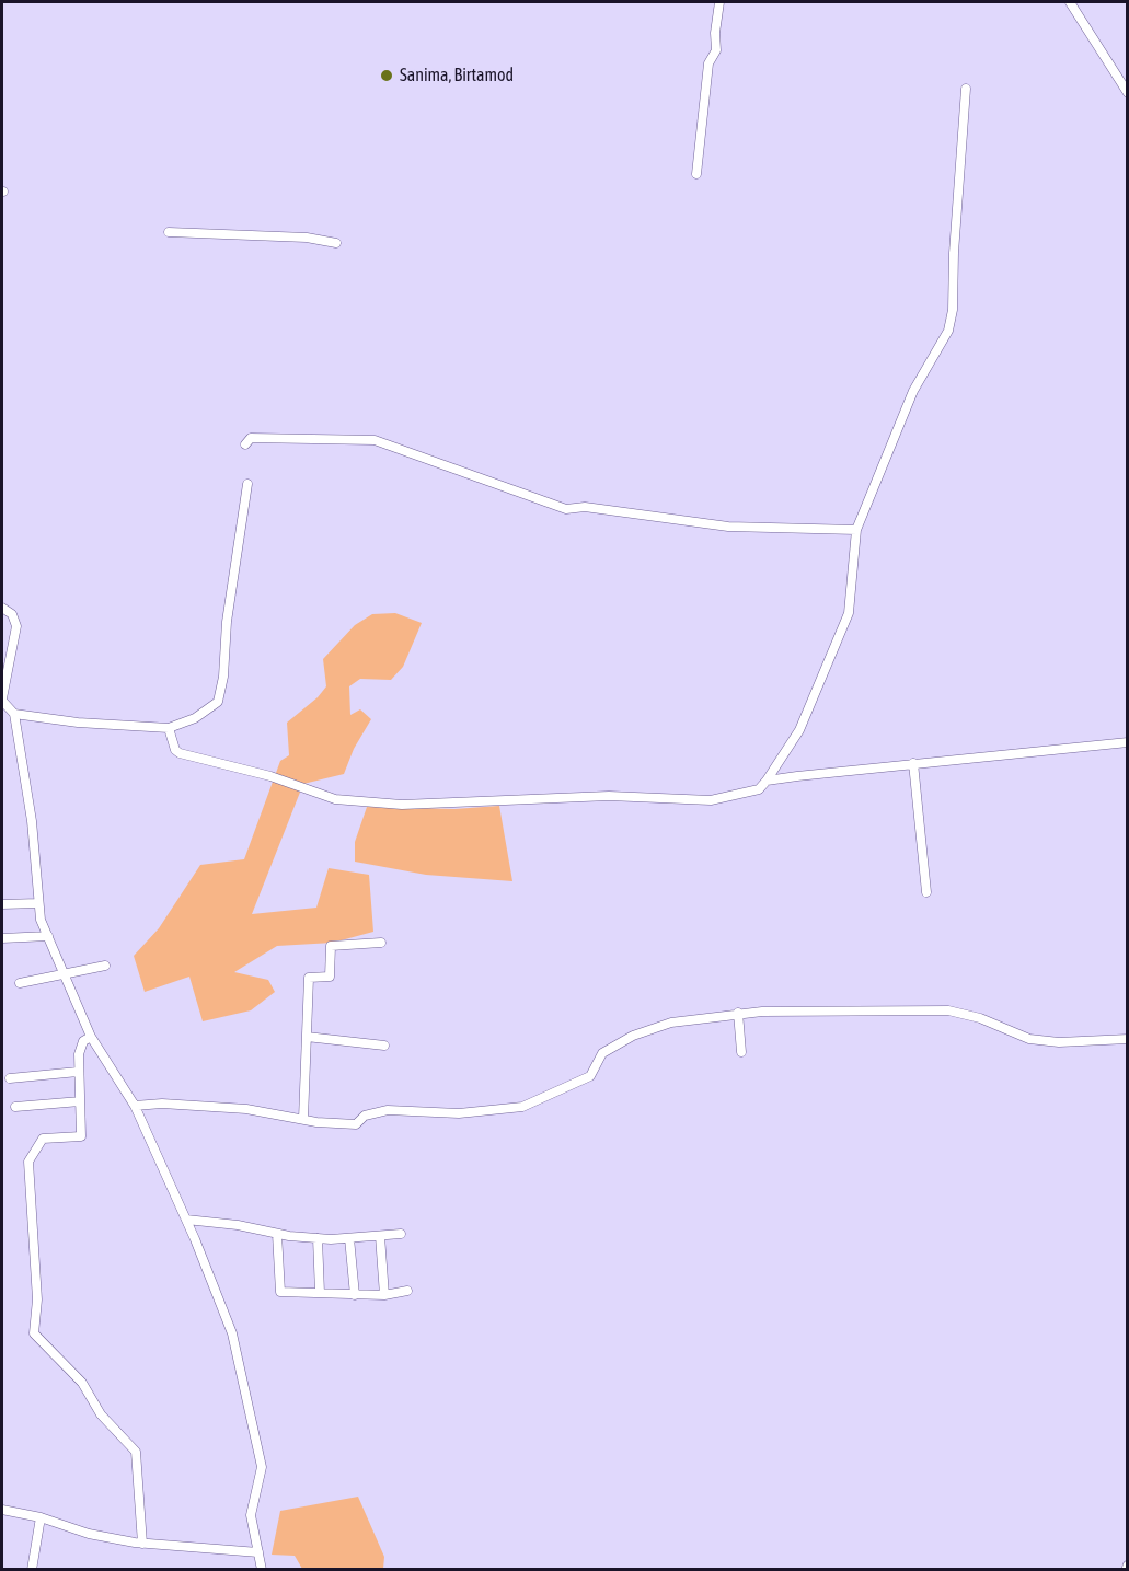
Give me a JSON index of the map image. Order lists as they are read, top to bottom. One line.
{"places":["Sanima, Birtamod"]}
